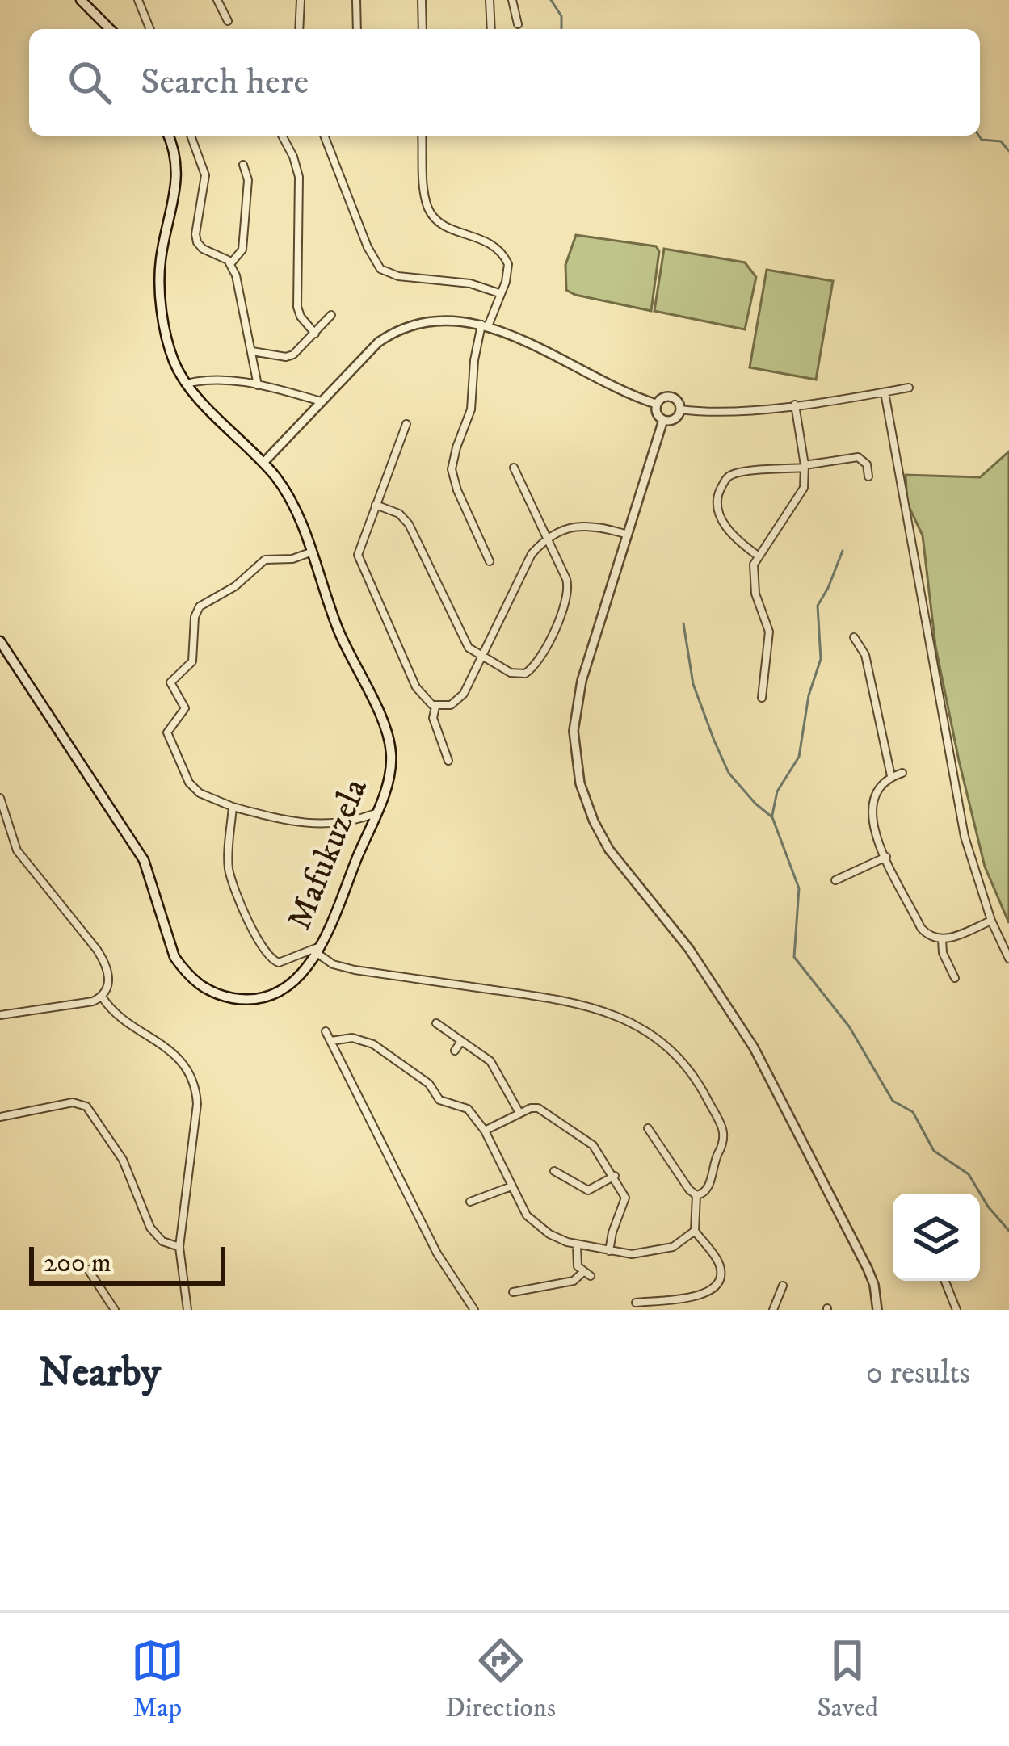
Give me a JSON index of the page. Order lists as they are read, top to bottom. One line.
{"streets":{"main road":["Mafukuzela"]},"scale_bar":"200 m","page":{"search":"Search here","scale":"200 m","heading":["Nearby","0 results"],"nav":["Map","Directions","Saved"]}}
